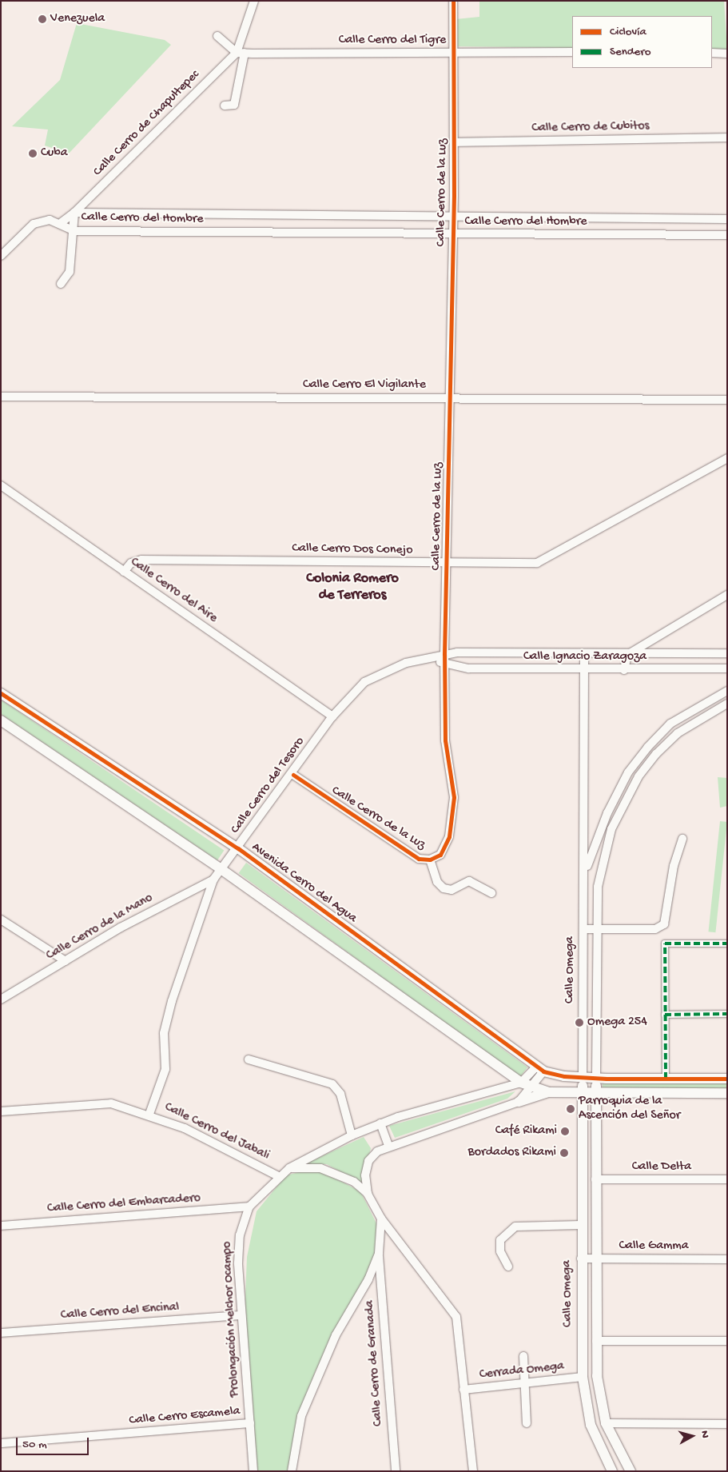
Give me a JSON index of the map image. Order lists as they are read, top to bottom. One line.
{"streets":{"street":["Calle Cerro del Tigre","Calle Cerro de Chapultepec","Calle Cerro de Cubitos","Calle Cerro de la Luz","Calle Cerro del Hombre","Calle Cerro El Vigilante","Calle Cerro Dos Conejo","Calle Cerro del Aire","Calle Ignacio Zaragoza","Calle Cerro del Tesoro","Avenida Cerro del Agua","Calle Cerro de la Mano","Calle Omega","Calle Cerro del Jabali","Calle Delta","Calle Cerro del Embarcadero","Calle Gamma","Calle Cerro del Encinal","Prolongación Melchor Ocampo","Calle Cerro de Granada","Cerrada Omega","Calle Cerro Escamela"]},"crossings":[["Calle Cerro del Tigre","Calle Cerro de Chapultepec"],["Calle Cerro del Tigre","Calle Cerro de la Luz"],["Calle Cerro de Chapultepec","Calle Cerro del Hombre"],["Calle Cerro de Cubitos","Calle Cerro de la Luz"],["Calle Cerro de la Luz","Calle Cerro del Hombre"],["Calle Cerro de la Luz","Calle Cerro El Vigilante"],["Calle Cerro de la Luz","Calle Cerro Dos Conejo"],["Calle Cerro de la Luz","Calle Ignacio Zaragoza"],["Calle Cerro de la Luz","Calle Cerro del Tesoro"],["Calle Cerro Dos Conejo","Calle Cerro del Aire"],["Calle Cerro del Aire","Calle Cerro del Tesoro"],["Calle Ignacio Zaragoza","Calle Cerro del Tesoro"],["Calle Ignacio Zaragoza","Calle Omega"],["Calle Cerro del Tesoro","Avenida Cerro del Agua"],["Calle Cerro del Tesoro","Calle Cerro de la Mano"],["Calle Cerro del Tesoro","Calle Cerro del Jabali"],["Avenida Cerro del Agua","Calle Omega"],["Calle Omega","Calle Delta"],["Calle Omega","Calle Gamma"],["Calle Omega","Cerrada Omega"],["Calle Cerro del Jabali","Prolongación Melchor Ocampo"],["Calle Cerro del Embarcadero","Prolongación Melchor Ocampo"],["Calle Cerro del Encinal","Prolongación Melchor Ocampo"],["Prolongación Melchor Ocampo","Calle Cerro Escamela"]],"districts":["Colonia Romero de Terreros"],"places":["Venezuela","Cuba","Omega 254","Parroquia de la Ascención del Señor","Café Rikami","Bordados Rikami"],"legend":["Ciclovía","Sendero"],"scale_bar":"50 m","north":"right"}
